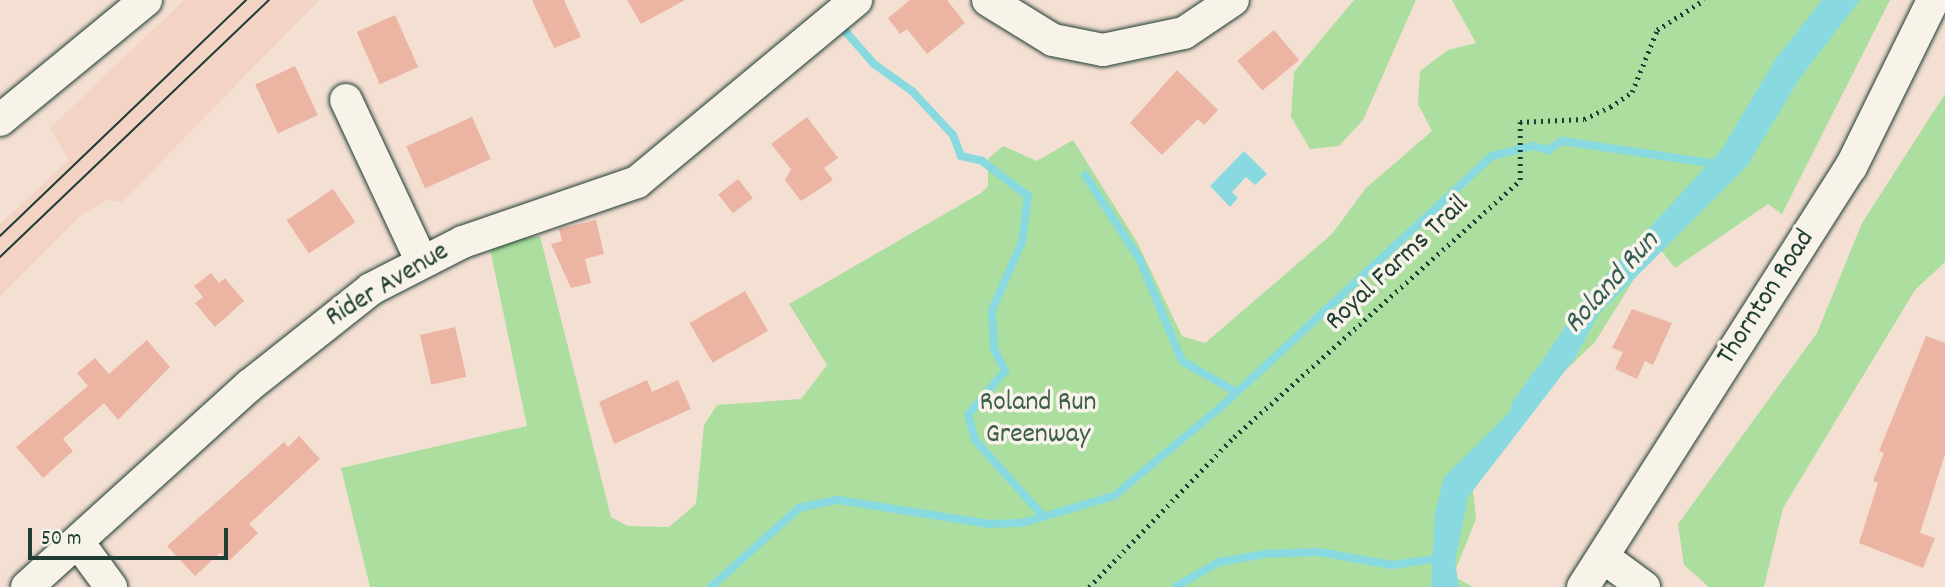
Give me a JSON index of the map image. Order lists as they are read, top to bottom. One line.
{"streets":{"street":["Rider Avenue","Thornton Road"],"path":["Royal Farms Trail"]},"water":["Roland Run"],"parks":["Roland Run Greenway"],"scale_bar":"50 m"}
